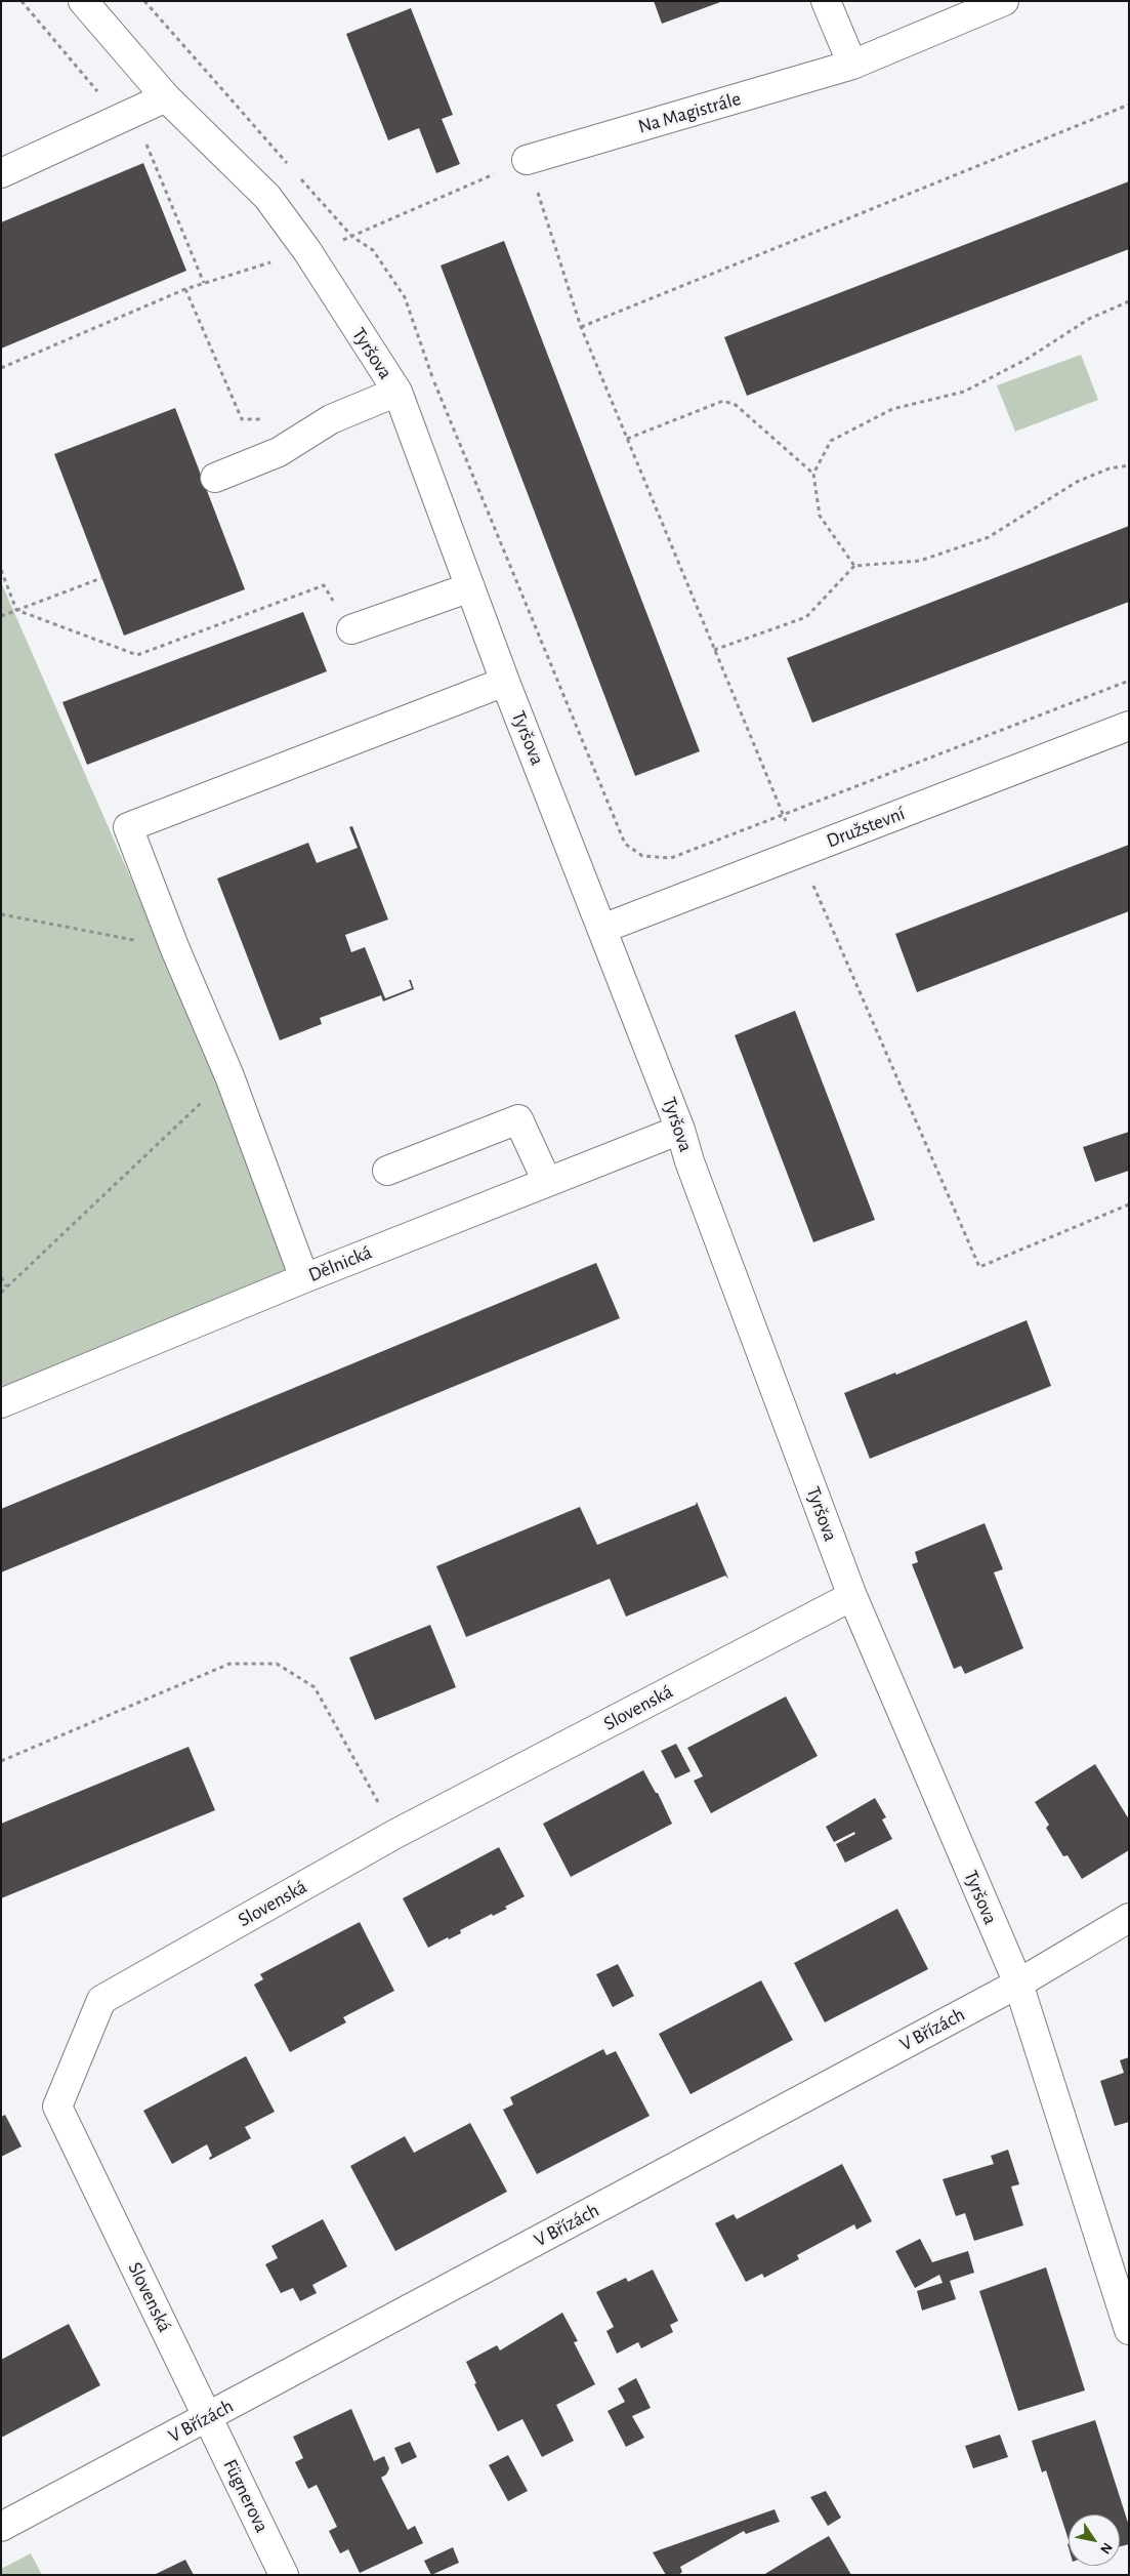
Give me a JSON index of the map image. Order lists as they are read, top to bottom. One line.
{"streets":{"street":["Na Magistrále","Tyršova","Družstevní","Dělnická","Slovenská","V Břízách","Fügnerova"]},"crossings":[["Tyršova","Družstevní"],["Tyršova","Dělnická"],["Tyršova","Slovenská"],["Tyršova","V Břízách"],["Slovenská","V Břízách"],["Slovenská","Fügnerova"],["V Břízách","Fügnerova"]],"north":"bottom right"}
